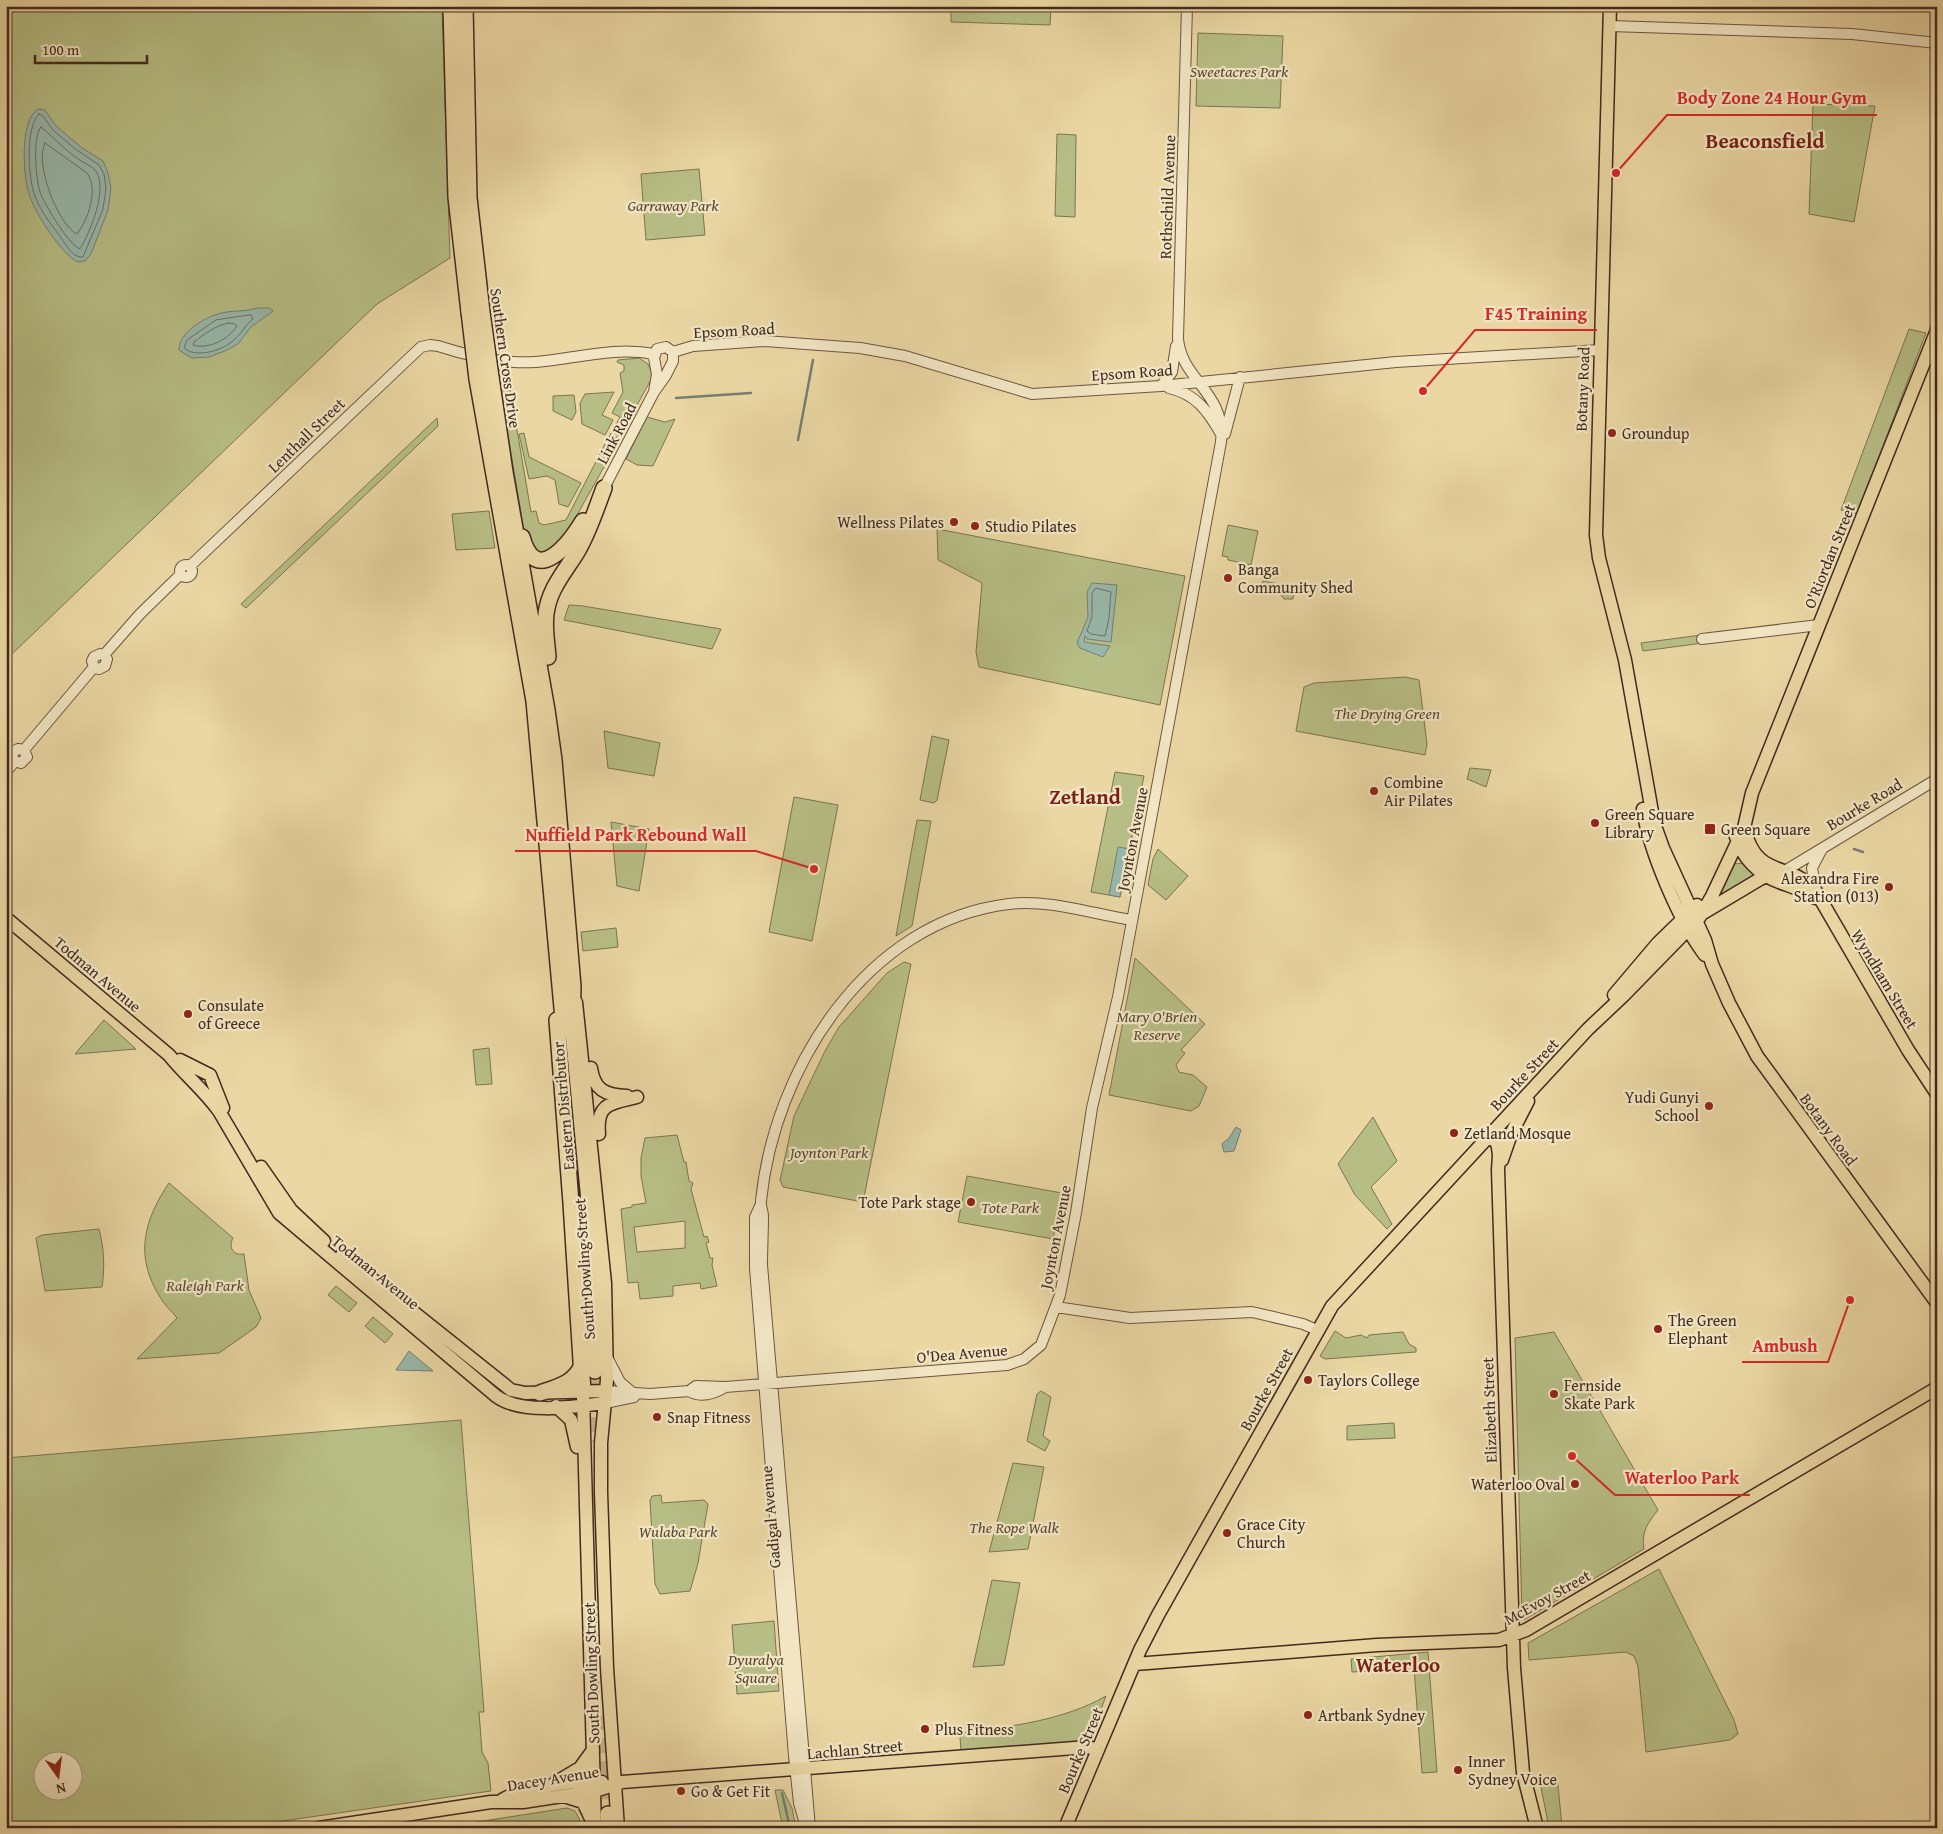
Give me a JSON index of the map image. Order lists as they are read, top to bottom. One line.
{"streets":{"highway":["Southern Cross Drive","Eastern Distributor","South Dowling Street"],"main road":["Botany Road","O'Riordan Street","Bourke Road","Todman Avenue","Wyndham Street","Bourke Street","Elizabeth Street","McEvoy Street","Lachlan Street","Dacey Avenue"],"street":["Rothschild Avenue","Epsom Road","Link Road","Lenthall Street","Joynton Avenue","O'Dea Avenue","Gadigal Avenue"]},"crossings":[["Rothschild Avenue","Epsom Road"],["Rothschild Avenue","Joynton Avenue"],["Epsom Road","Botany Road"],["Epsom Road","Link Road"],["Epsom Road","Lenthall Street"],["Epsom Road","Joynton Avenue"],["Southern Cross Drive","Eastern Distributor"],["Southern Cross Drive","South Dowling Street"],["Botany Road","O'Riordan Street"],["Botany Road","Bourke Road"],["Botany Road","Bourke Street"],["Link Road","Lenthall Street"],["O'Riordan Street","Bourke Road"],["O'Riordan Street","Wyndham Street"],["O'Riordan Street","Bourke Street"],["Bourke Road","Wyndham Street"],["Bourke Road","Bourke Street"],["Joynton Avenue","O'Dea Avenue"],["Joynton Avenue","Gadigal Avenue"],["Todman Avenue","South Dowling Street"],["Bourke Street","Elizabeth Street"],["Bourke Street","McEvoy Street"],["Bourke Street","Lachlan Street"],["Eastern Distributor","South Dowling Street"],["South Dowling Street","O'Dea Avenue"],["South Dowling Street","Lachlan Street"],["South Dowling Street","Dacey Avenue"],["O'Dea Avenue","Gadigal Avenue"],["Elizabeth Street","McEvoy Street"],["Gadigal Avenue","Lachlan Street"],["Lachlan Street","Dacey Avenue"]],"districts":["Beaconsfield","Zetland","Waterloo"],"parks":["Sweetacres Park","Garraway Park","The Drying Green","Mary O'Brien Reserve","Joynton Park","Tote Park","Raleigh Park","The Rope Walk","Wulaba Park","Dyuralya Square"],"places":{"other":["Body Zone 24 Hour Gym","F45 Training","Groundup","Wellness Pilates","Studio Pilates","Banga Community Shed","Combine Air Pilates","Green Square Library","Nuffield Park Rebound Wall","Alexandra Fire Station (013)","Consulate of Greece","Yudi Gunyi School","Zetland Mosque","Tote Park stage","Ambush","The Green Elephant","Taylors College","Fernside Skate Park","Snap Fitness","Waterloo Park","Waterloo Oval","Grace City Church","Artbank Sydney","Plus Fitness","Inner Sydney Voice","Go & Get Fit"],"transit":["Green Square"]},"scale_bar":"100 m","north":"bottom"}
